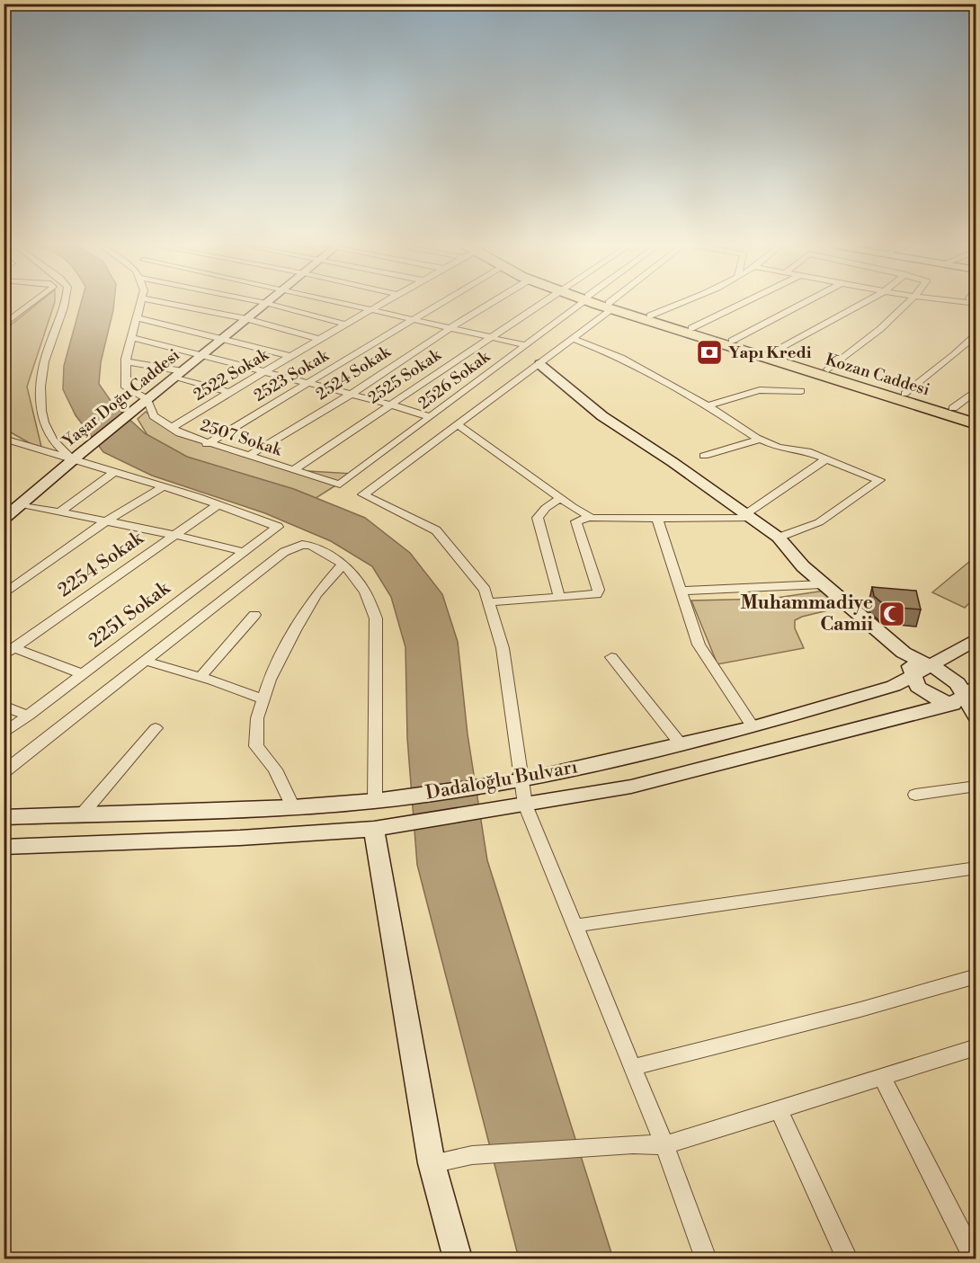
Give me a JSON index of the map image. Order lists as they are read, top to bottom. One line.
{"streets":{"highway":["Kozan Caddesi"],"main road":["Yaşar Doğu Caddesi","Dadaloğlu Bulvarı"],"street":["2524 Sokak","2522 Sokak","2523 Sokak","2525 Sokak","2526 Sokak","2507 Sokak","2254 Sokak","2251 Sokak"]},"crossings":[["2524 Sokak","2507 Sokak"],["2522 Sokak","2507 Sokak"],["2523 Sokak","2507 Sokak"],["2525 Sokak","2507 Sokak"],["2526 Sokak","2507 Sokak"],["Yaşar Doğu Caddesi","2507 Sokak"],["2254 Sokak","2251 Sokak"]],"places":{"bank":["Yapı Kredi"],"mosque":["Muhammadiye Camii"]}}
